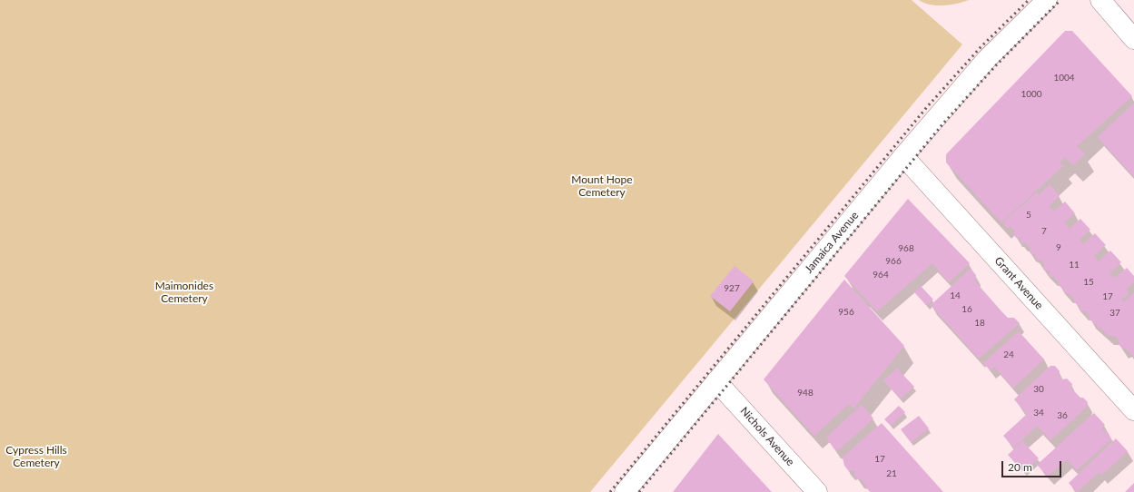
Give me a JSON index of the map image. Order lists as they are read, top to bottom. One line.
{"streets":{"main road":["Jamaica Avenue","Grant Avenue","Nichols Avenue"]},"crossings":[["Jamaica Avenue","Grant Avenue"],["Jamaica Avenue","Nichols Avenue"]],"parks":["Mount Hope Cemetery","Maimonides Cemetery","Cypress Hills Cemetery"],"house_numbers":["1004","1000","5","7","9","968","966","11","964","15","927","14","17","16","956","37","18","24","30","948","34","36","17","21"],"scale_bar":"20 m"}
